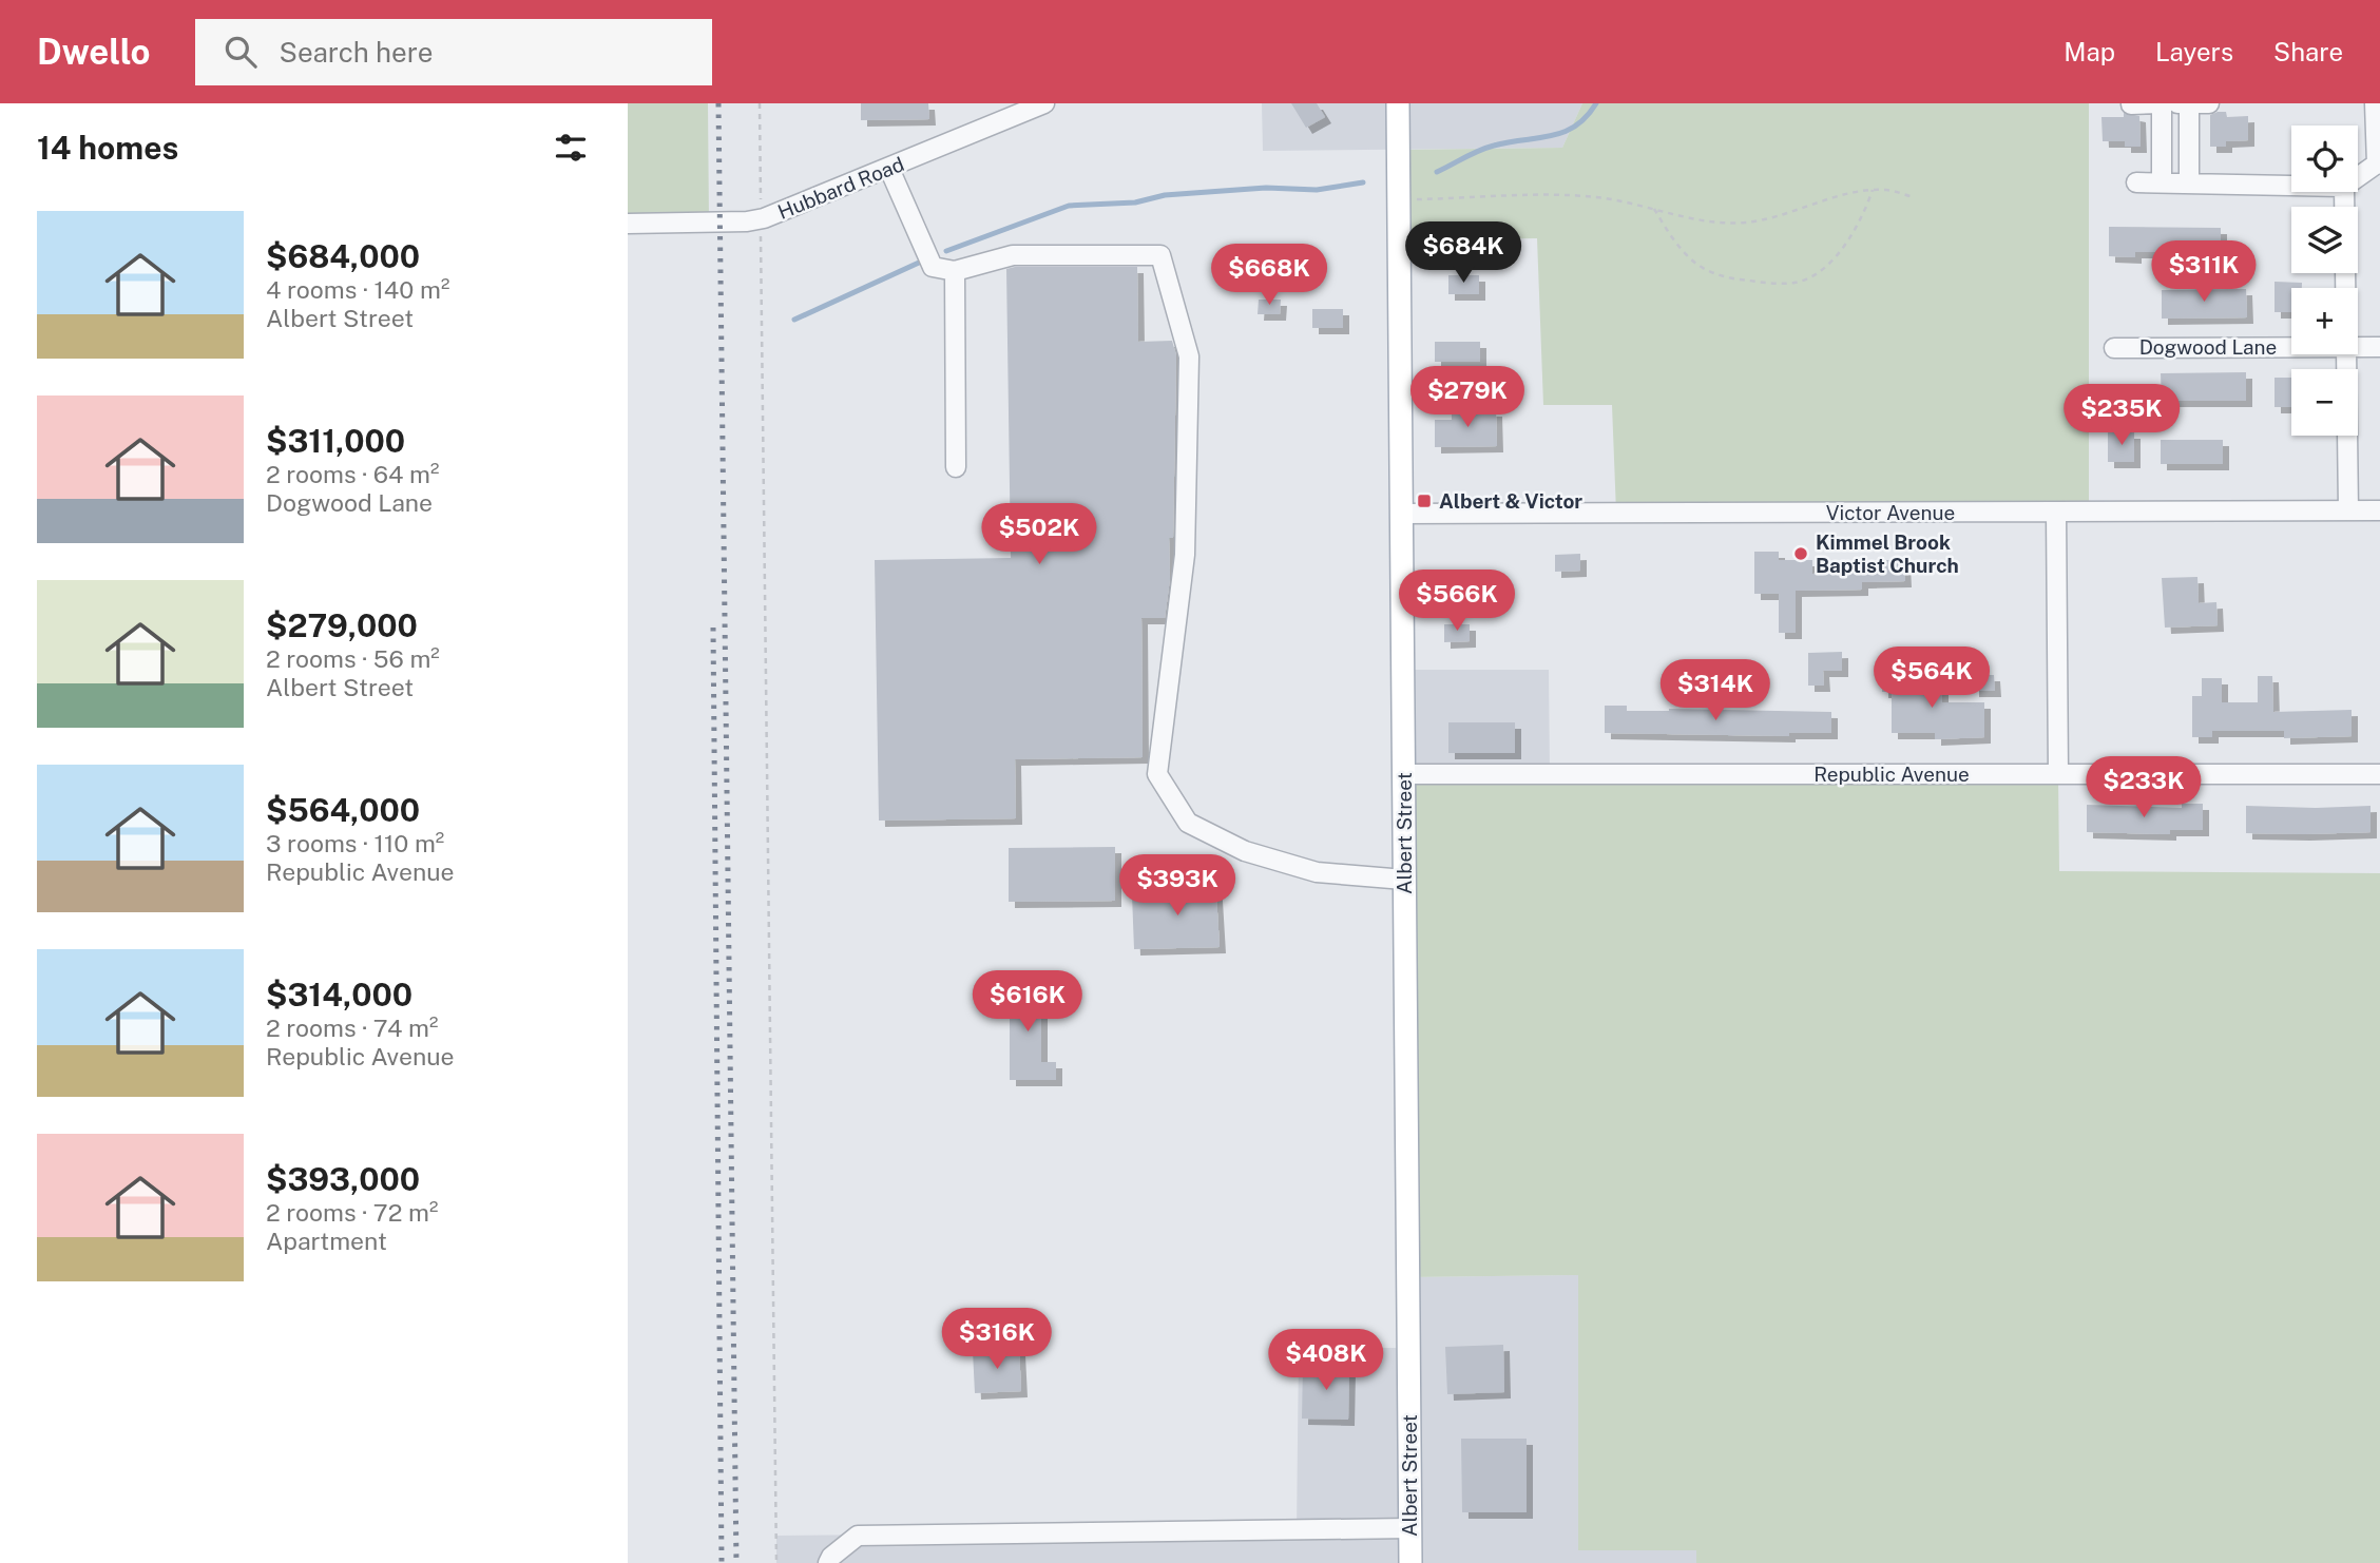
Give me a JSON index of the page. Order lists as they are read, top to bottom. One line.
{"streets":{"main road":["Albert Street"],"street":["Hubbard Road","Dogwood Lane","Victor Avenue","Republic Avenue"]},"crossings":[["Victor Avenue","Albert Street"],["Republic Avenue","Albert Street"]],"places":{"transit":["Albert & Victor"],"other":["Kimmel Brook Baptist Church"]},"page":{"header":"Dwello","search":"Search here","nav":["Map","Layers","Share"],"heading":"14 homes","map_buttons":["+","−"],"list":[{"name":"$684,000","note":"4 rooms · 140 m² · Albert Street"},{"name":"$311,000","note":"2 rooms · 64 m² · Dogwood Lane"},{"name":"$279,000","note":"2 rooms · 56 m² · Albert Street"},{"name":"$564,000","note":"3 rooms · 110 m² · Republic Avenue"},{"name":"$314,000","note":"2 rooms · 74 m² · Republic Avenue"},{"name":"$393,000","note":"2 rooms · 72 m² · Apartment"}],"price":["$684K","$311K","$668K","$279K","$235K","$502K","$566K","$564K","$314K","$233K","$393K","$616K","$316K","$408K"]}}
